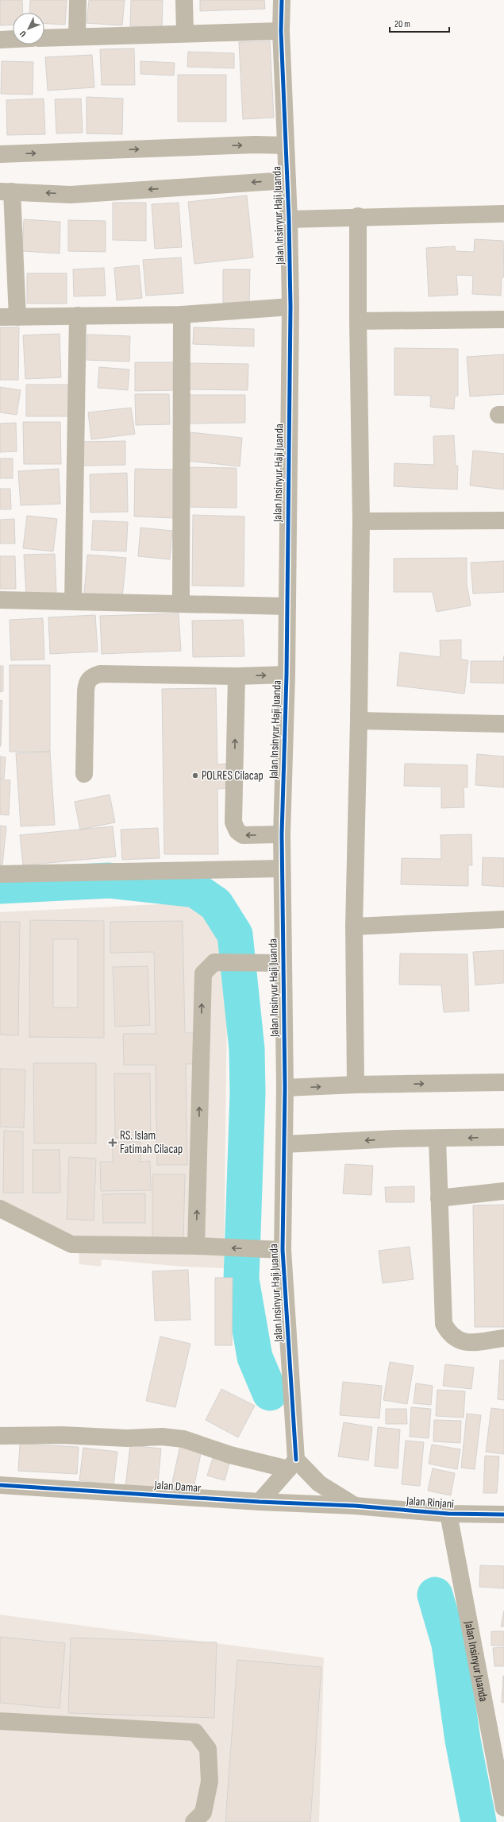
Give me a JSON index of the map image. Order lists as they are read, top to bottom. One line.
{"streets":{"street":["Jalan Insinyur Haji Juanda","Jalan Damar","Jalan Rinjani","Jalan Insinyur Juanda"]},"crossings":[["Jalan Damar","Jalan Rinjani"],["Jalan Rinjani","Jalan Insinyur Juanda"]],"places":{"other":["POLRES Cilacap"],"health":["RS. Islam Fatimah Cilacap"]},"scale_bar":"20 m","north":"bottom left"}
